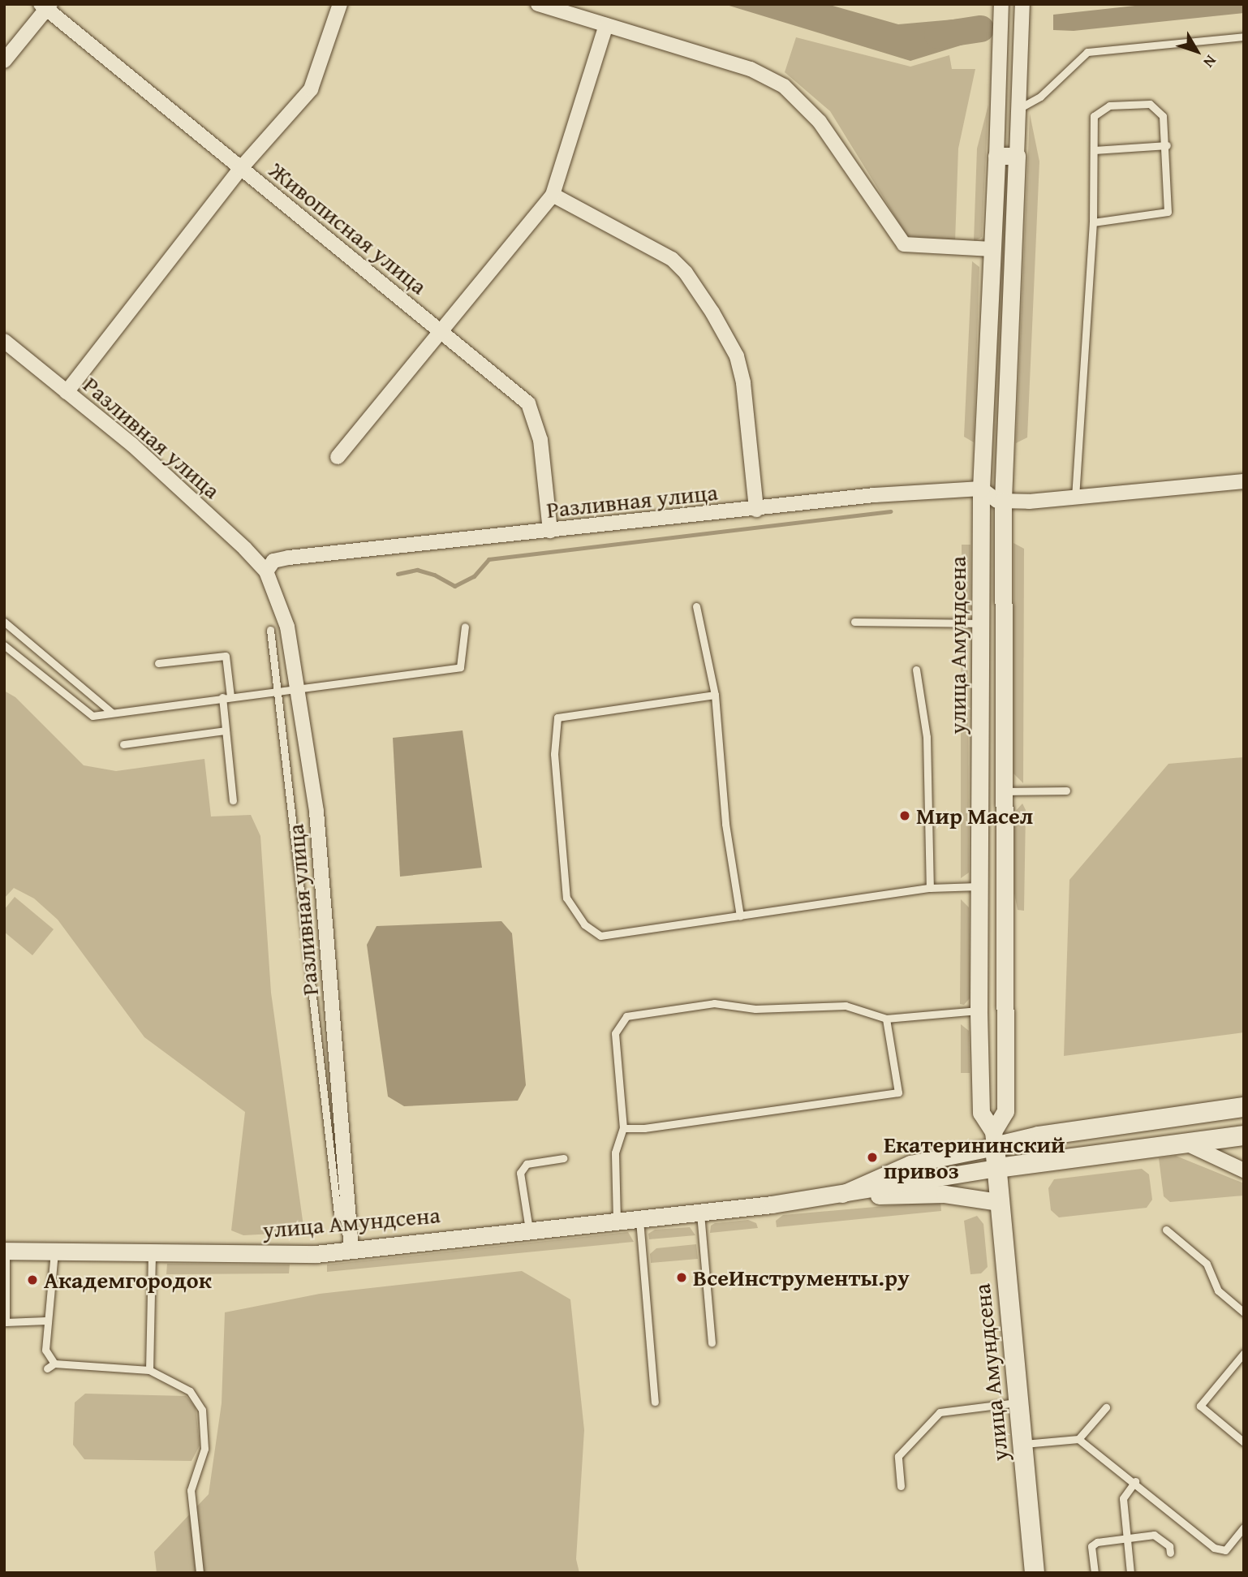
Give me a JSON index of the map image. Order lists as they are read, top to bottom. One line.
{"streets":{"main road":["улица Амундсена"],"street":["Живописная улица","Разливная улица"]},"crossings":[["Живописная улица","Разливная улица"],["Разливная улица","улица Амундсена"]],"places":["Мир Масел","Екатерининский привоз","ВсеИнструменты.ру","Академгородок"],"north":"bottom right"}
